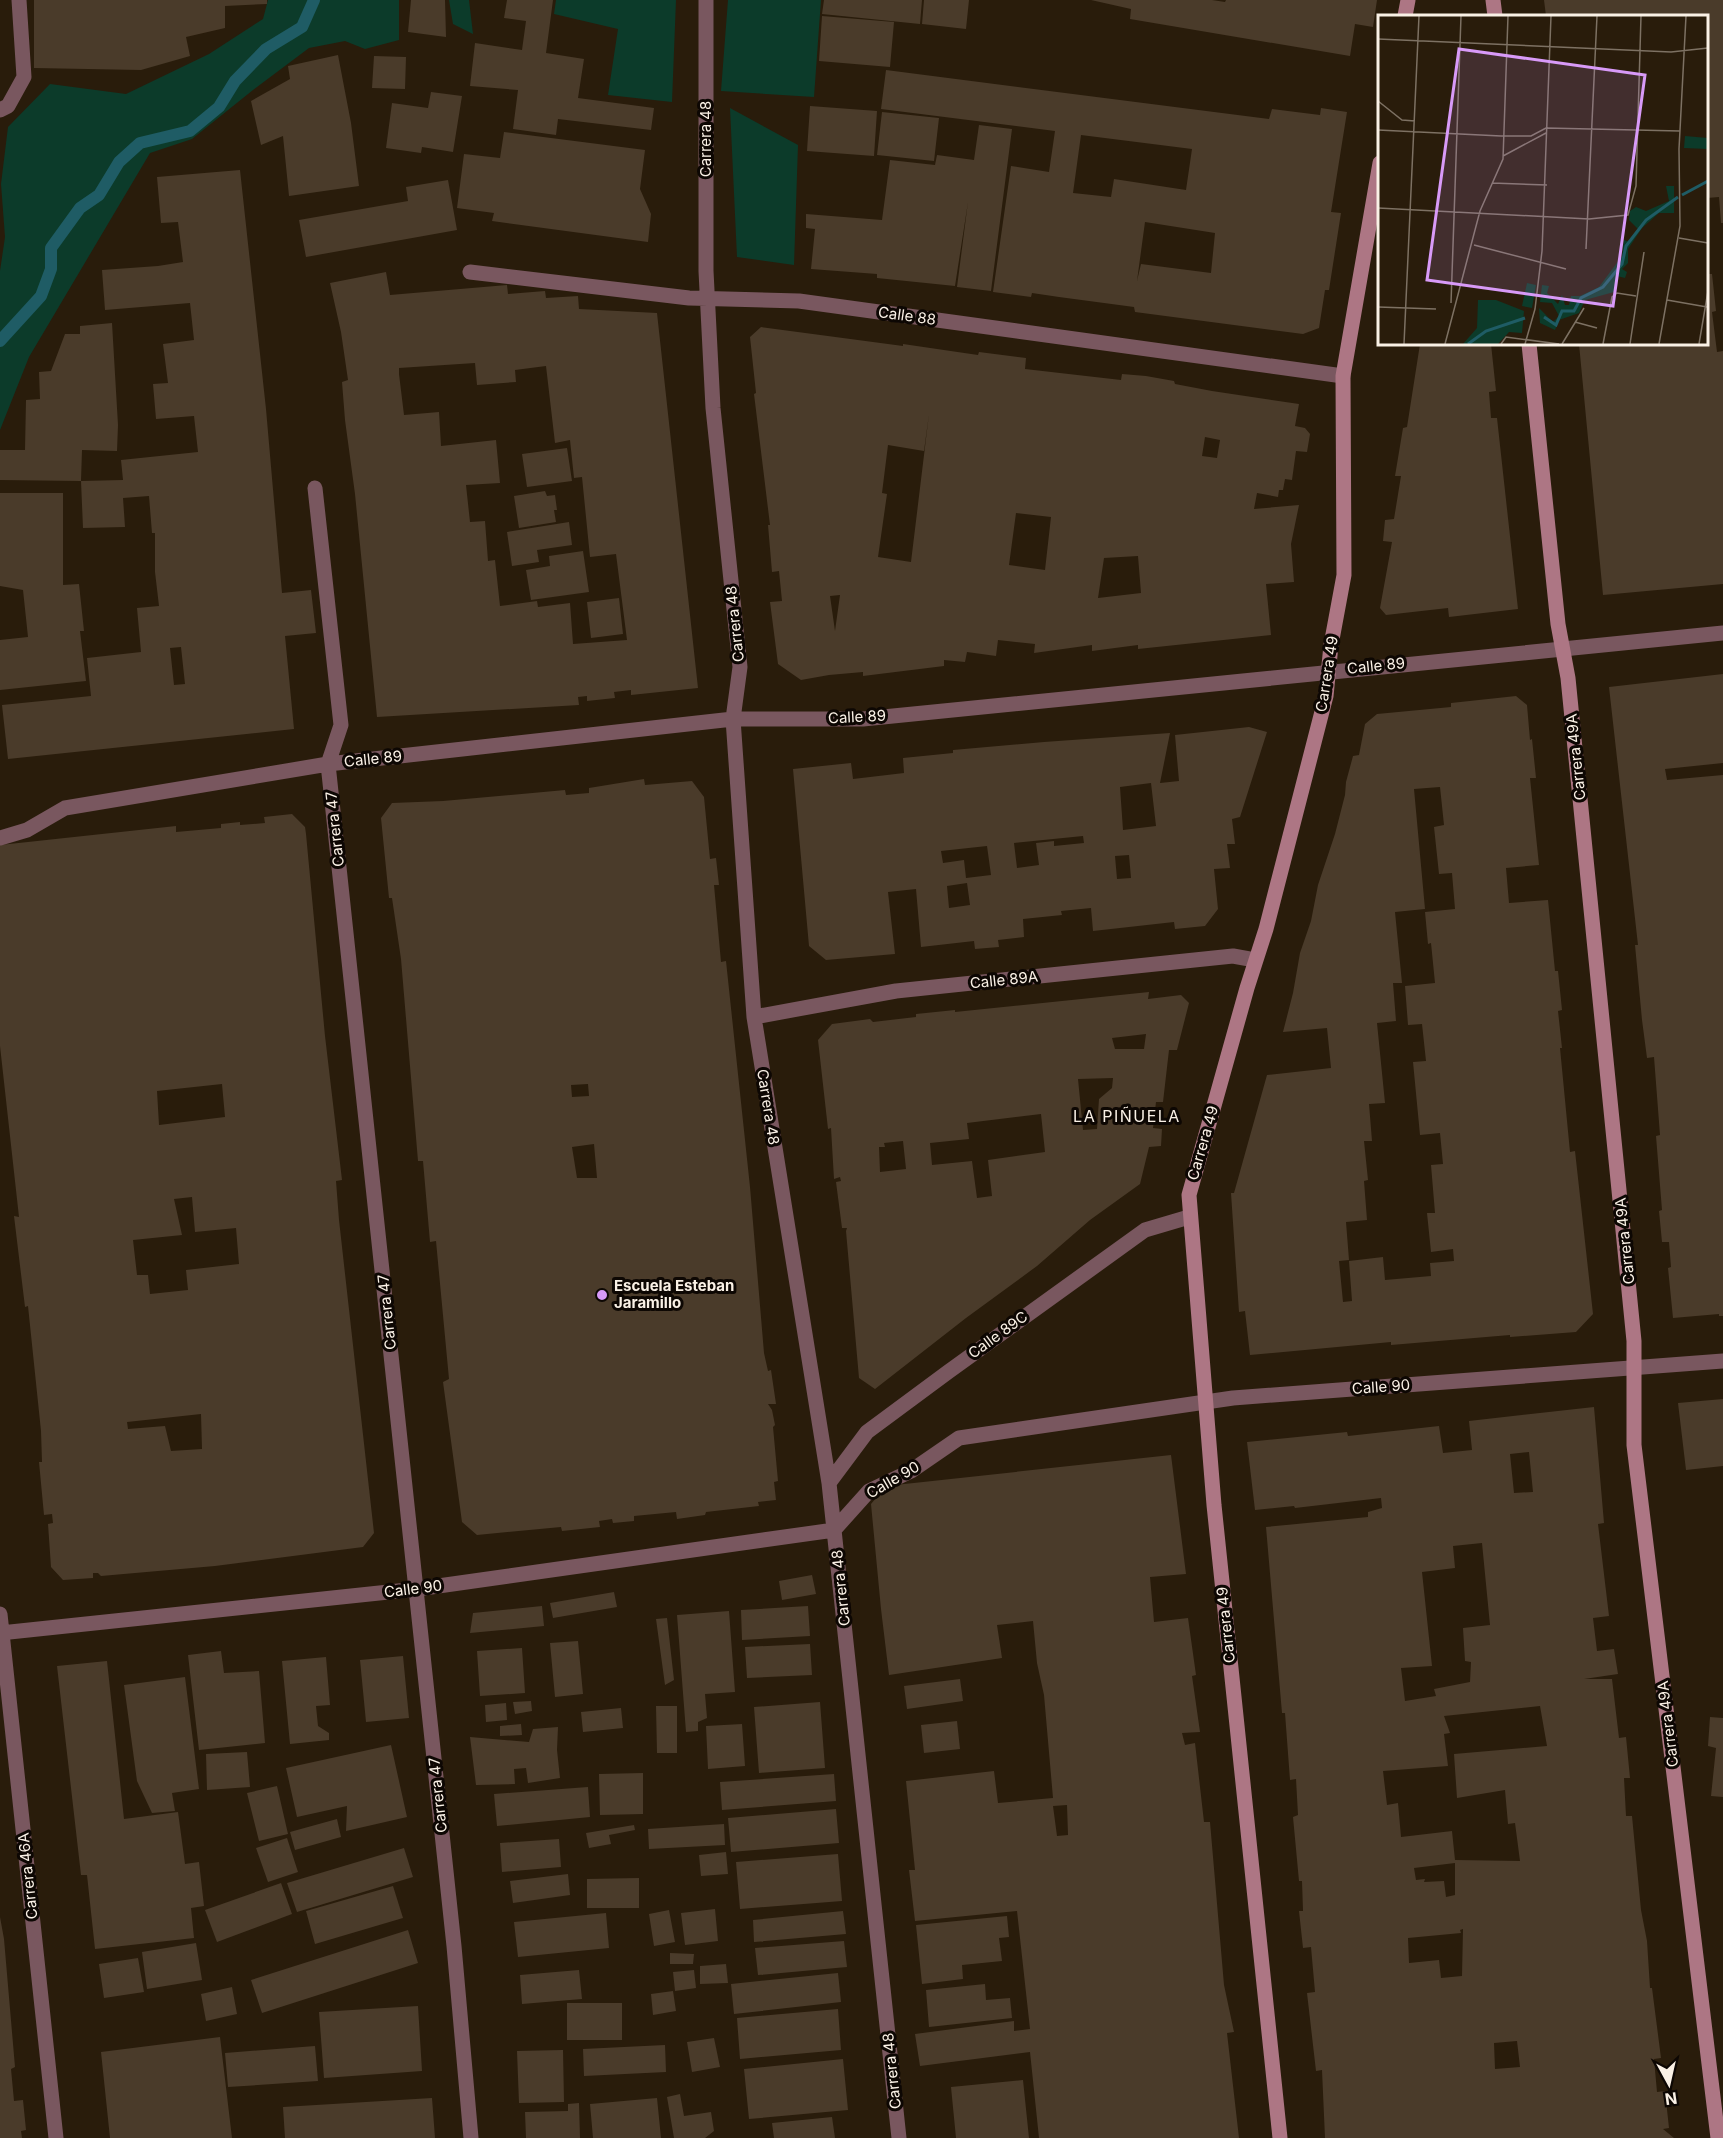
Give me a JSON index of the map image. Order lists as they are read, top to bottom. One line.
{"streets":{"street":["Carrera 48","Calle 88","Calle 89","Carrera 49","Carrera 49A","Carrera 47","Calle 89A","Calle 89C","Calle 90","Carrera 46A"]},"crossings":[["Carrera 48","Calle 88"],["Carrera 48","Calle 89"],["Carrera 48","Calle 89A"],["Carrera 48","Calle 89C"],["Carrera 48","Calle 90"],["Calle 88","Carrera 49"],["Calle 89","Carrera 49"],["Calle 89","Carrera 49A"],["Calle 89","Carrera 47"],["Carrera 49","Calle 89A"],["Carrera 49","Calle 89C"],["Carrera 49","Calle 90"],["Carrera 49A","Calle 90"],["Carrera 47","Calle 90"],["Calle 90","Carrera 46A"]],"districts":["LA PIÑUELA"],"places":["Escuela Esteban Jaramillo"],"north":"bottom"}
